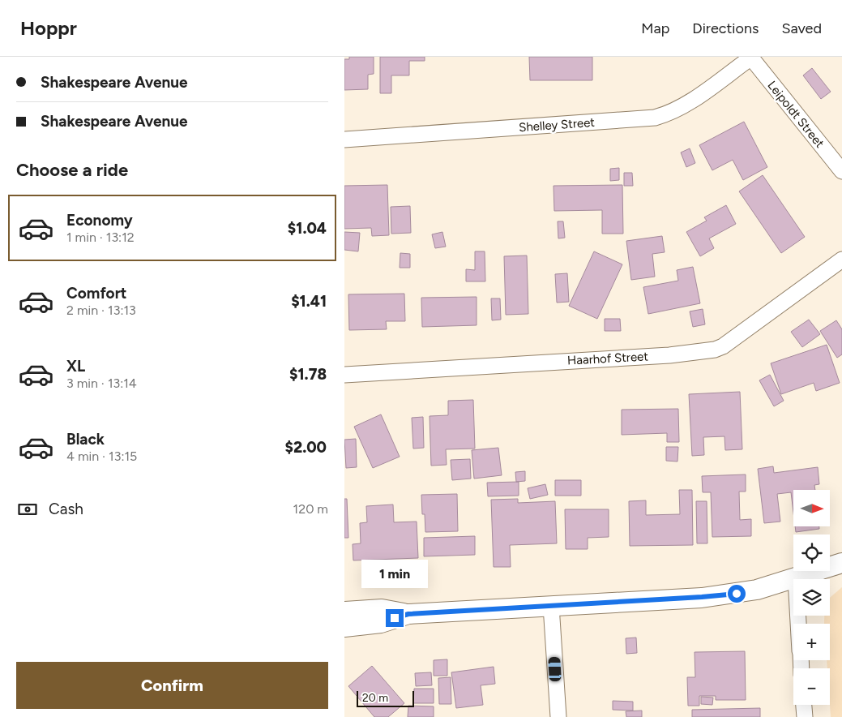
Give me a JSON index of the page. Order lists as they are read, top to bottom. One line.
{"streets":{"street":["Leipoldt Street","Shelley Street","Haarhof Street"]},"crossings":[["Leipoldt Street","Shelley Street"]],"scale_bar":"20 m","north":"right","page":{"header":"Hoppr","nav":["Map","Directions","Saved"],"banner":["Shakespeare Avenue","Shakespeare Avenue"],"heading":"Choose a ride","list":[{"name":"Economy","note":"1 min · 13:12","value":"$1.04"},{"name":"Comfort","note":"2 min · 13:13","value":"$1.41"},{"name":"XL","note":"3 min · 13:14","value":"$1.78"},{"name":"Black","note":"4 min · 13:15","value":"$2.00"}],"pay":["Cash","120 m"],"map_buttons":["+","−"],"bubble":"1 min","buttons":"Confirm","scale":"20 m"}}
